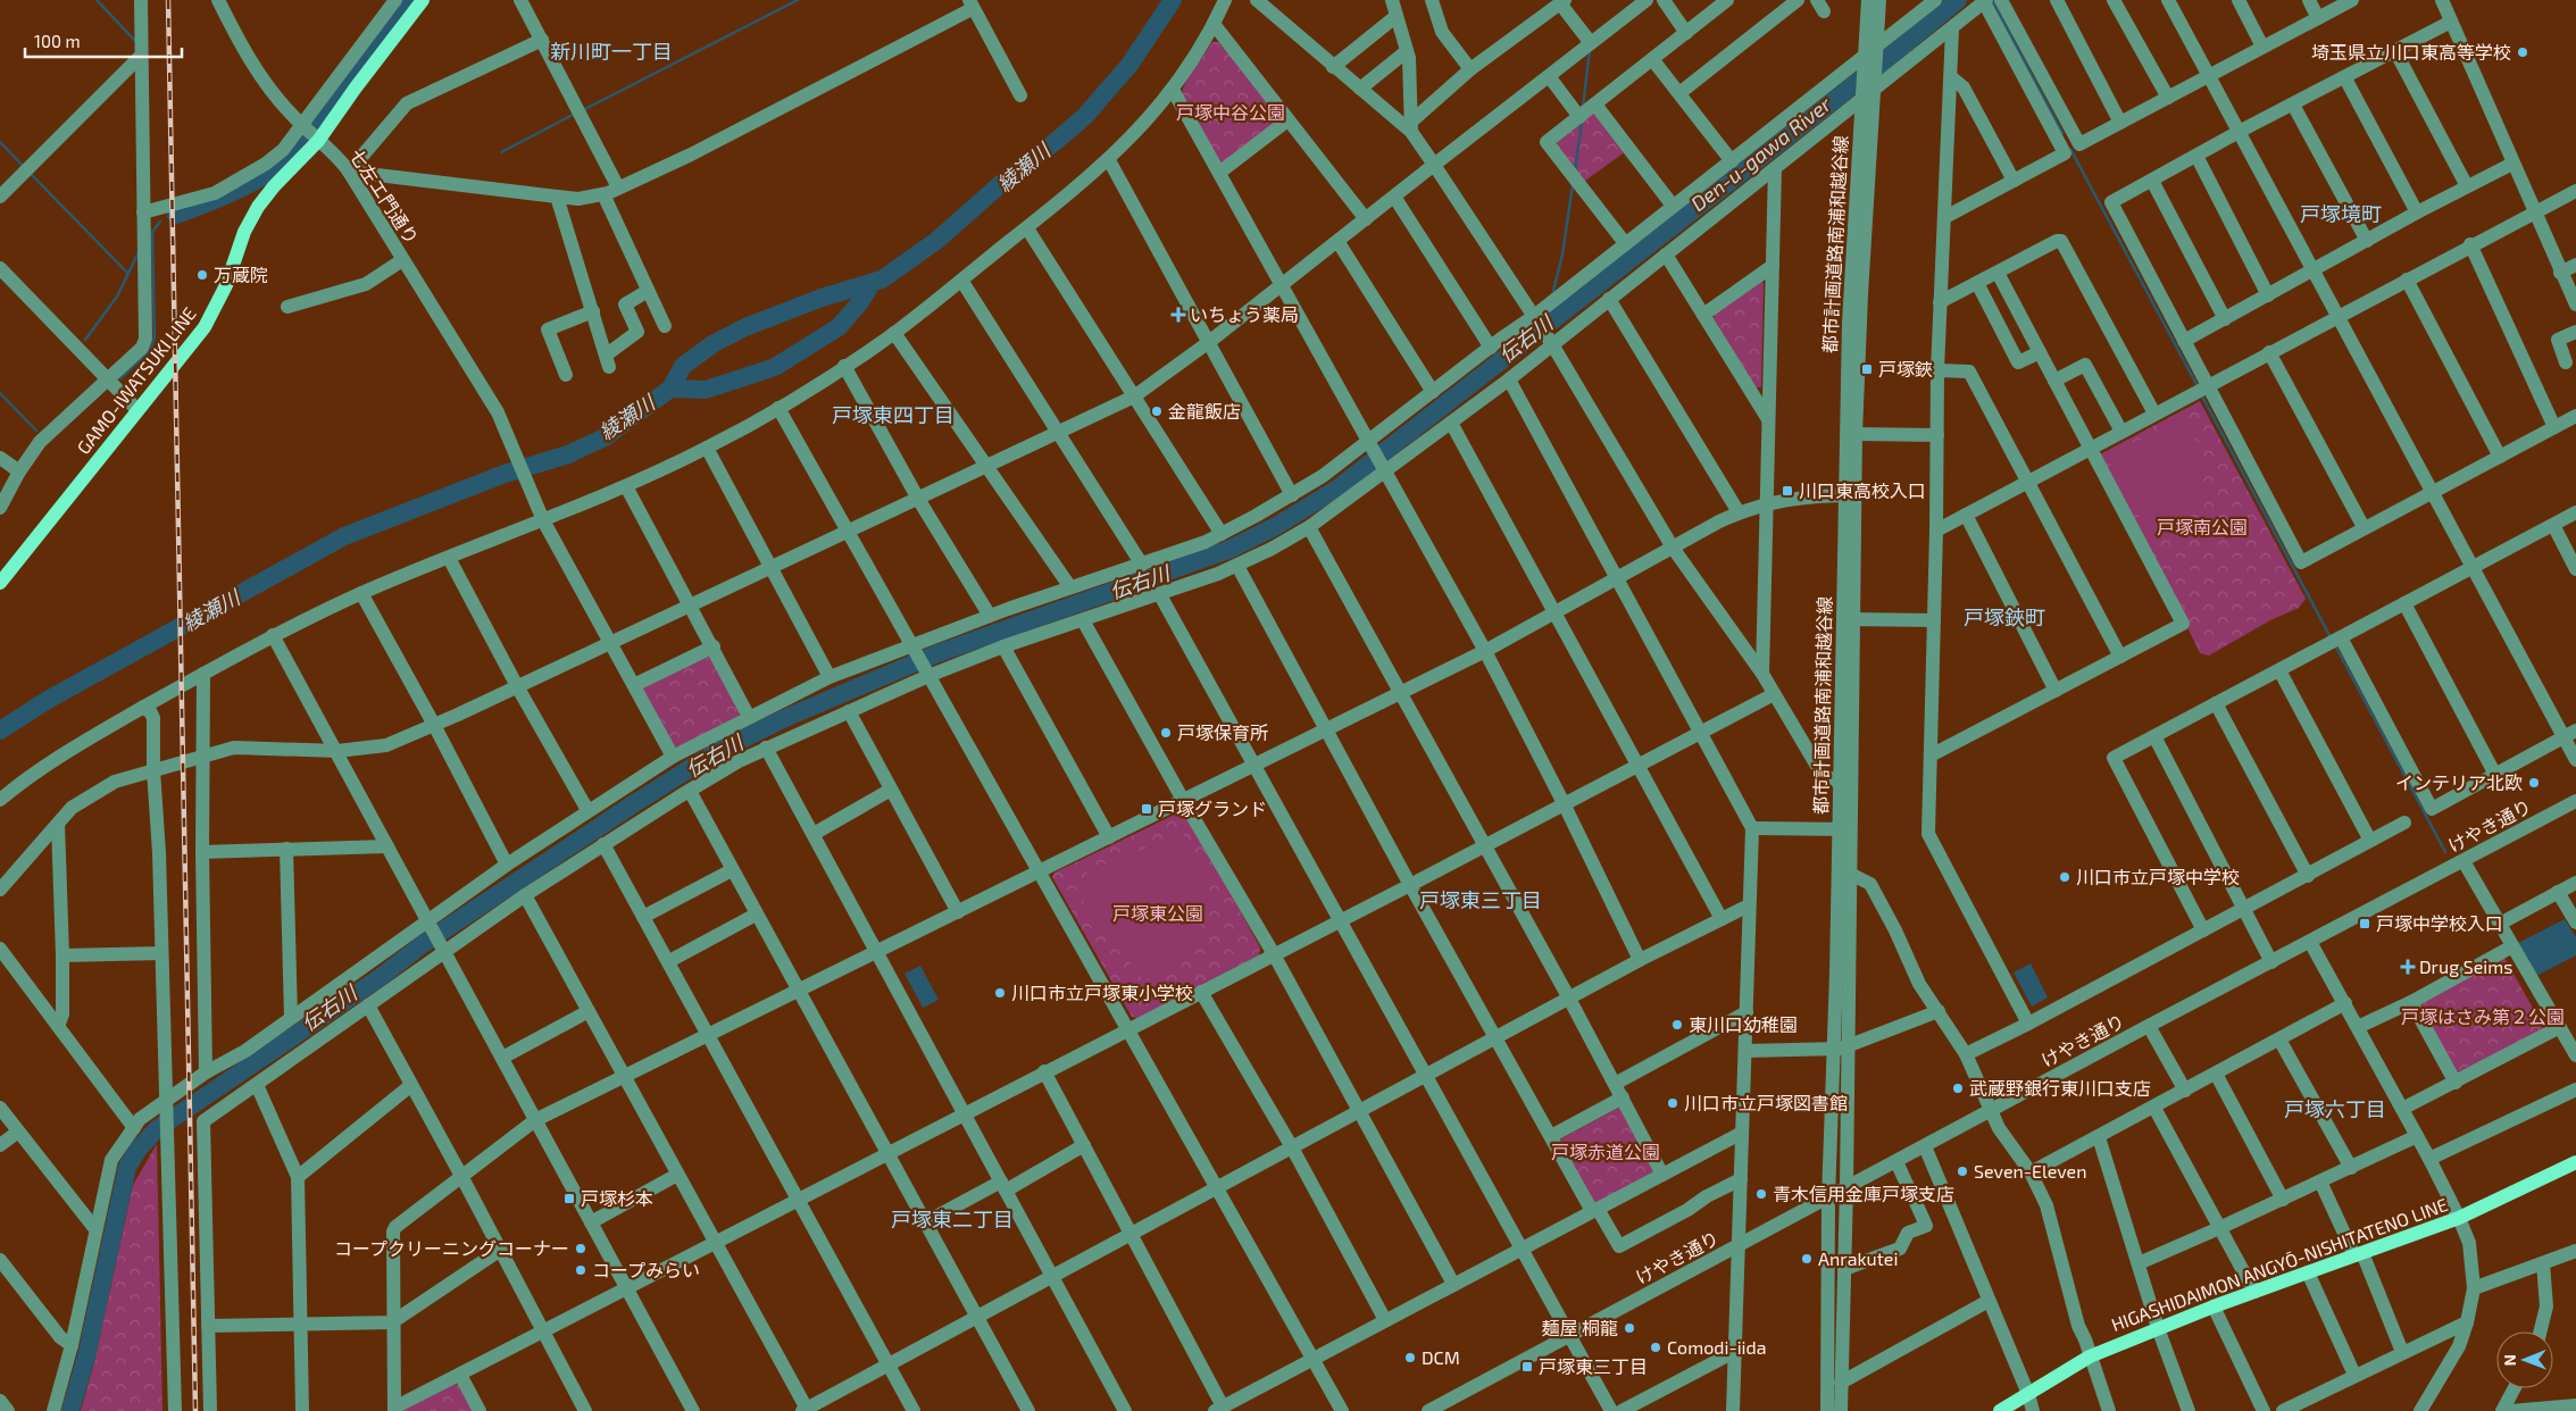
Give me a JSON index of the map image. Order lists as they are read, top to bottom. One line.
{"streets":{"main road":["GAMO-IWATSUKI LINE","HIGASHIDAIMON ANGYŌ-NISHITATENO LINE"],"street":["七左エ門通り","都市計画道路南浦和越谷線","けやき通り"]},"crossings":[["七左エ門通り","GAMO-IWATSUKI LINE"],["都市計画道路南浦和越谷線","けやき通り"]],"districts":["新川町一丁目","戸塚境町","戸塚東四丁目","戸塚鋏町","戸塚東三丁目","戸塚六丁目","戸塚東二丁目"],"water":["Den-u-gawa River","綾瀬川","伝右川"],"parks":["戸塚中谷公園","戸塚南公園","戸塚東公園","戸塚はさみ第２公園","戸塚赤道公園"],"places":{"other":["埼玉県立川口東高等学校","万蔵院","金龍飯店","戸塚保育所","インテリア北欧","川口市立戸塚中学校","川口市立戸塚東小学校","東川口幼稚園","武蔵野銀行東川口支店","川口市立戸塚図書館","Seven-Eleven","青木信用金庫戸塚支店","コープクリーニングコーナー","Anrakutei","コープみらい","麺屋 桐龍","Comodi-iida","DCM"],"health":["いちょう薬局","Drug Seims"],"transit":["戸塚鋏","川口東高校入口","戸塚グランド","戸塚中学校入口","戸塚杉本","戸塚東三丁目"]},"scale_bar":"100 m","north":"left"}
